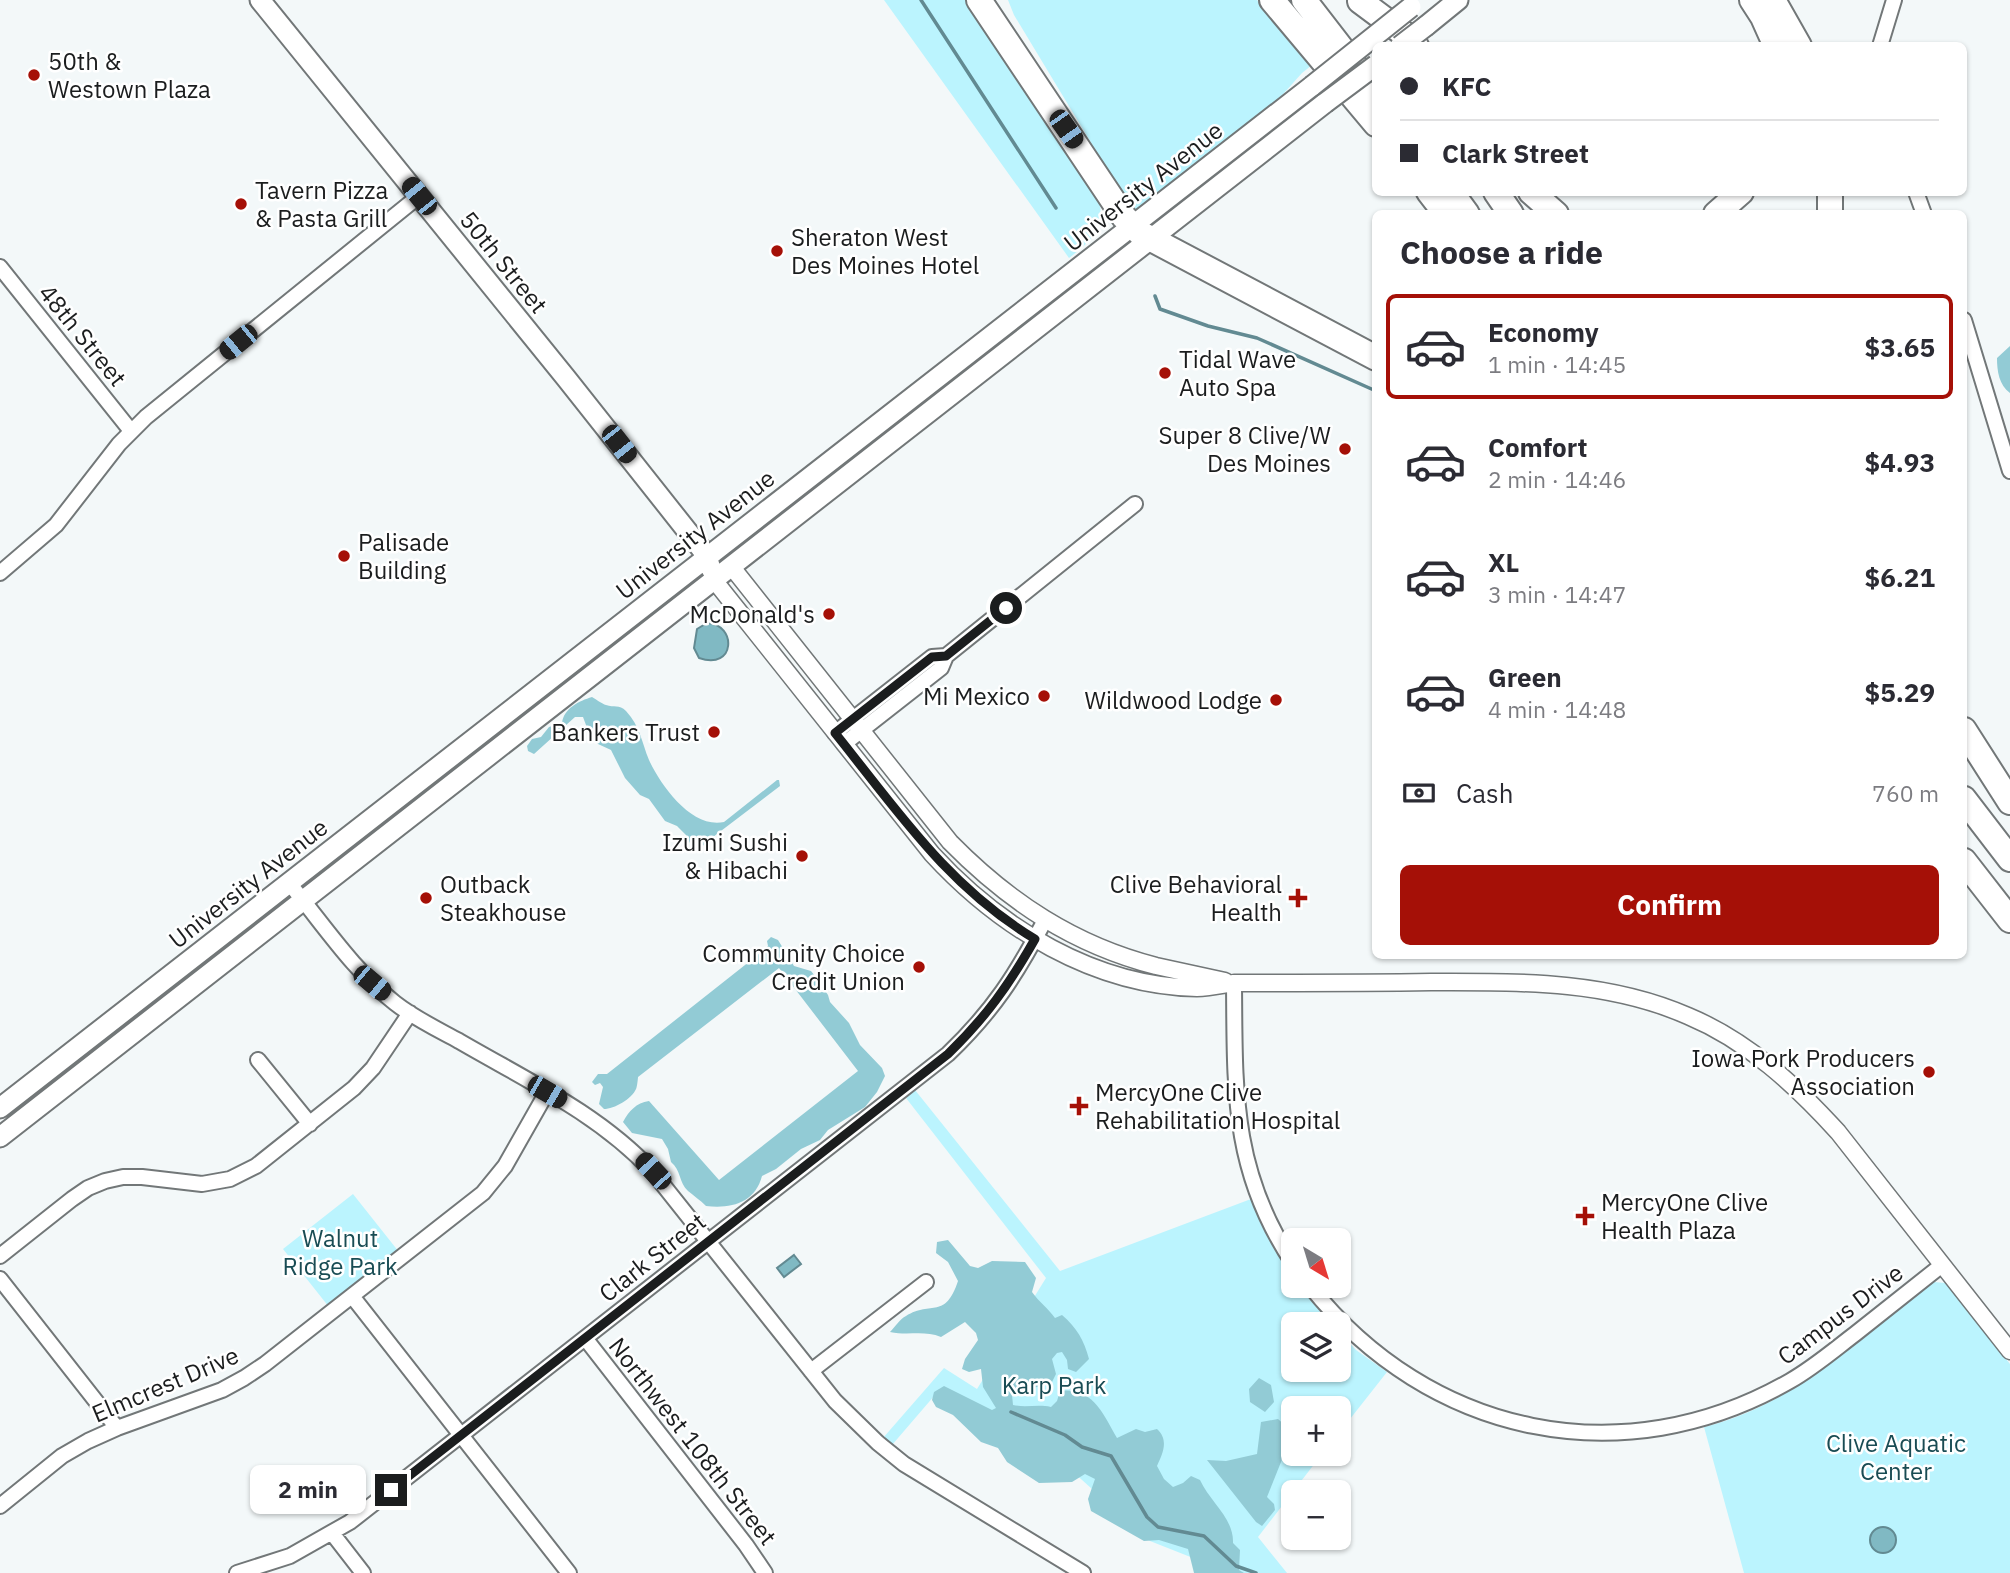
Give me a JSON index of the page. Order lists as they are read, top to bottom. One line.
{"streets":{"main road":["University Avenue","50th Street"],"street":["48th Street","Clark Street","Campus Drive","Elmcrest Drive","Northwest 108th Street"]},"crossings":[["University Avenue","50th Street"],["Clark Street","Northwest 108th Street"]],"parks":["Walnut Ridge Park","Karp Park","Clive Aquatic Center"],"places":{"other":["50th & Westown Plaza","Tavern Pizza & Pasta Grill","Sheraton West Des Moines Hotel","Tidal Wave Auto Spa","Super 8 Clive/W Des Moines","Palisade Building","McDonald's","Mi Mexico","Wildwood Lodge","Bankers Trust","Izumi Sushi & Hibachi","Outback Steakhouse","Community Choice Credit Union","Iowa Pork Producers Association"],"health":["Clive Behavioral Health","MercyOne Clive Rehabilitation Hospital","MercyOne Clive Health Plaza"]},"north":"bottom right","page":{"banner":["KFC","Clark Street"],"heading":"Choose a ride","list":[{"name":"Economy","note":"1 min · 14:45","value":"$3.65"},{"name":"Comfort","note":"2 min · 14:46","value":"$4.93"},{"name":"XL","note":"3 min · 14:47","value":"$6.21"},{"name":"Green","note":"4 min · 14:48","value":"$5.29"}],"pay":["Cash","760 m"],"buttons":"Confirm","map_buttons":["+","−"],"bubble":"2 min"}}
